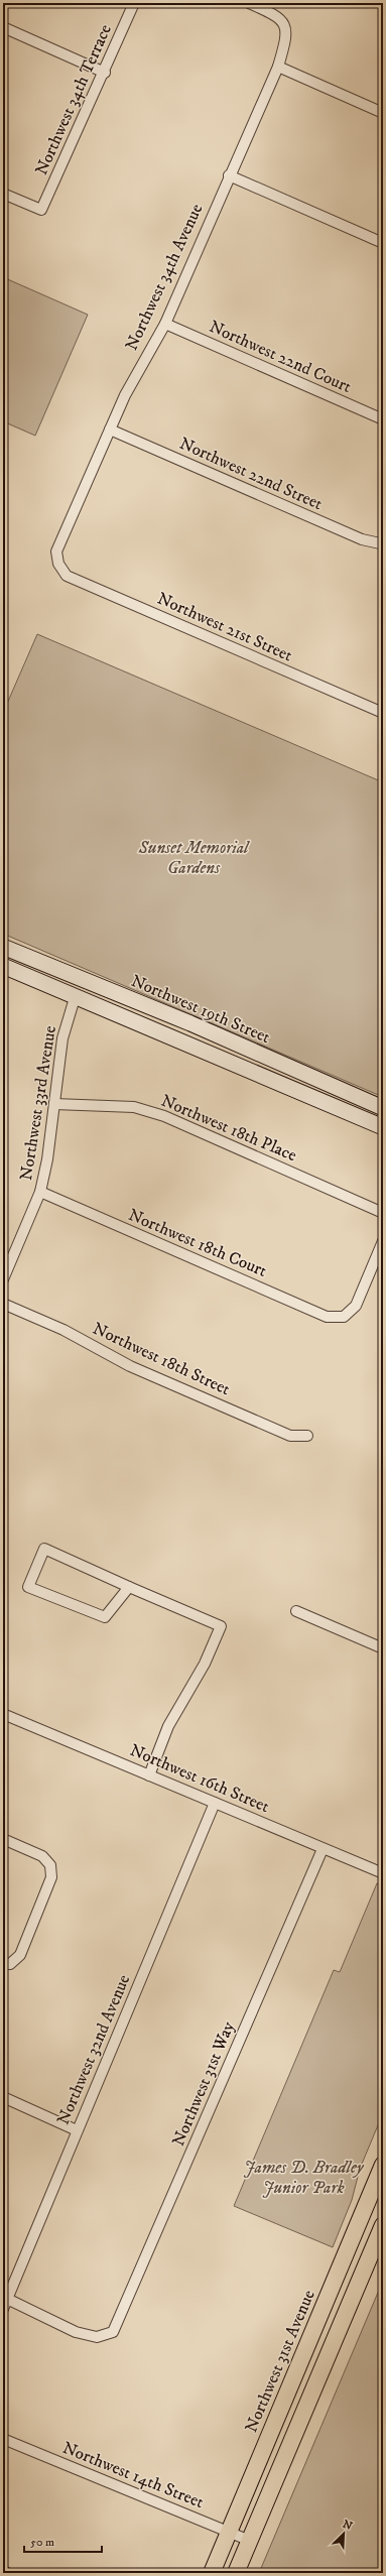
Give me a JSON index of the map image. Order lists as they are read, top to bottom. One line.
{"streets":{"main road":["Northwest 31st Avenue"],"street":["Northwest 34th Terrace","Northwest 34th Avenue","Northwest 22nd Court","Northwest 22nd Street","Northwest 21st Street","Northwest 19th Street","Northwest 33rd Avenue","Northwest 18th Place","Northwest 18th Court","Northwest 18th Street","Northwest 16th Street","Northwest 32nd Avenue","Northwest 31st Way","Northwest 14th Street"]},"crossings":[["Northwest 34th Avenue","Northwest 22nd Court"],["Northwest 34th Avenue","Northwest 22nd Street"],["Northwest 34th Avenue","Northwest 21st Street"],["Northwest 33rd Avenue","Northwest 18th Place"],["Northwest 33rd Avenue","Northwest 18th Court"],["Northwest 16th Street","Northwest 32nd Avenue"],["Northwest 16th Street","Northwest 31st Way"],["Northwest 32nd Avenue","Northwest 31st Way"],["Northwest 31st Avenue","Northwest 14th Street"]],"parks":["Sunset Memorial Gardens","James D. Bradley Junior Park"],"scale_bar":"50 m","north":"top right"}
